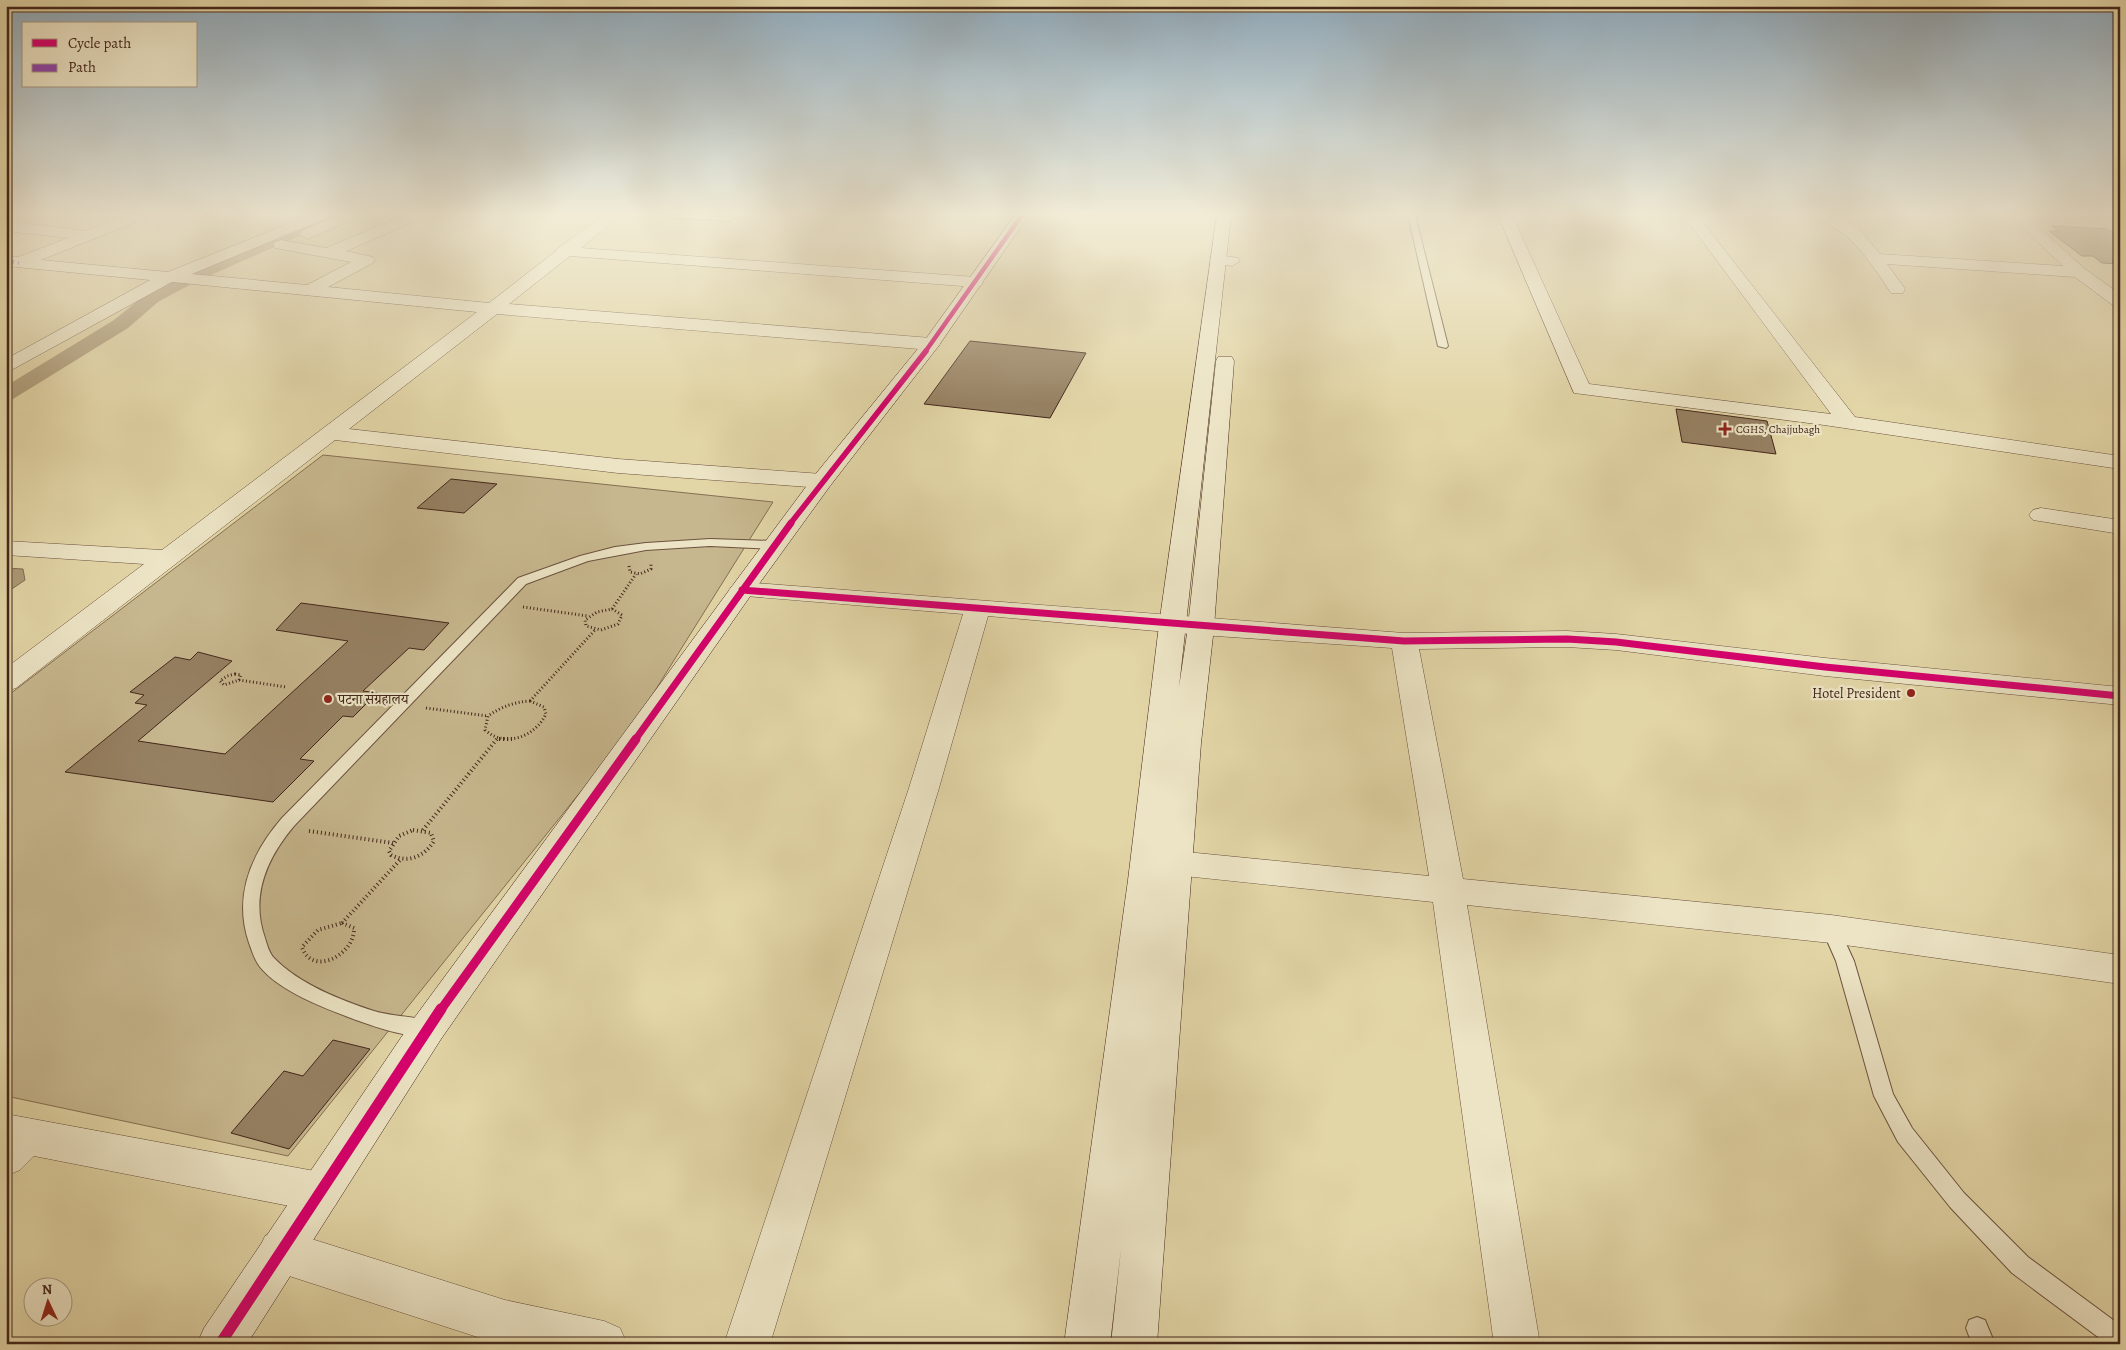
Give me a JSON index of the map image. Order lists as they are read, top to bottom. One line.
{"places":{"health":["CGHS, Chajjubagh"],"other":["Hotel President","पटना संग्रहालय"]},"legend":["Cycle path","Path"],"north":"top"}
